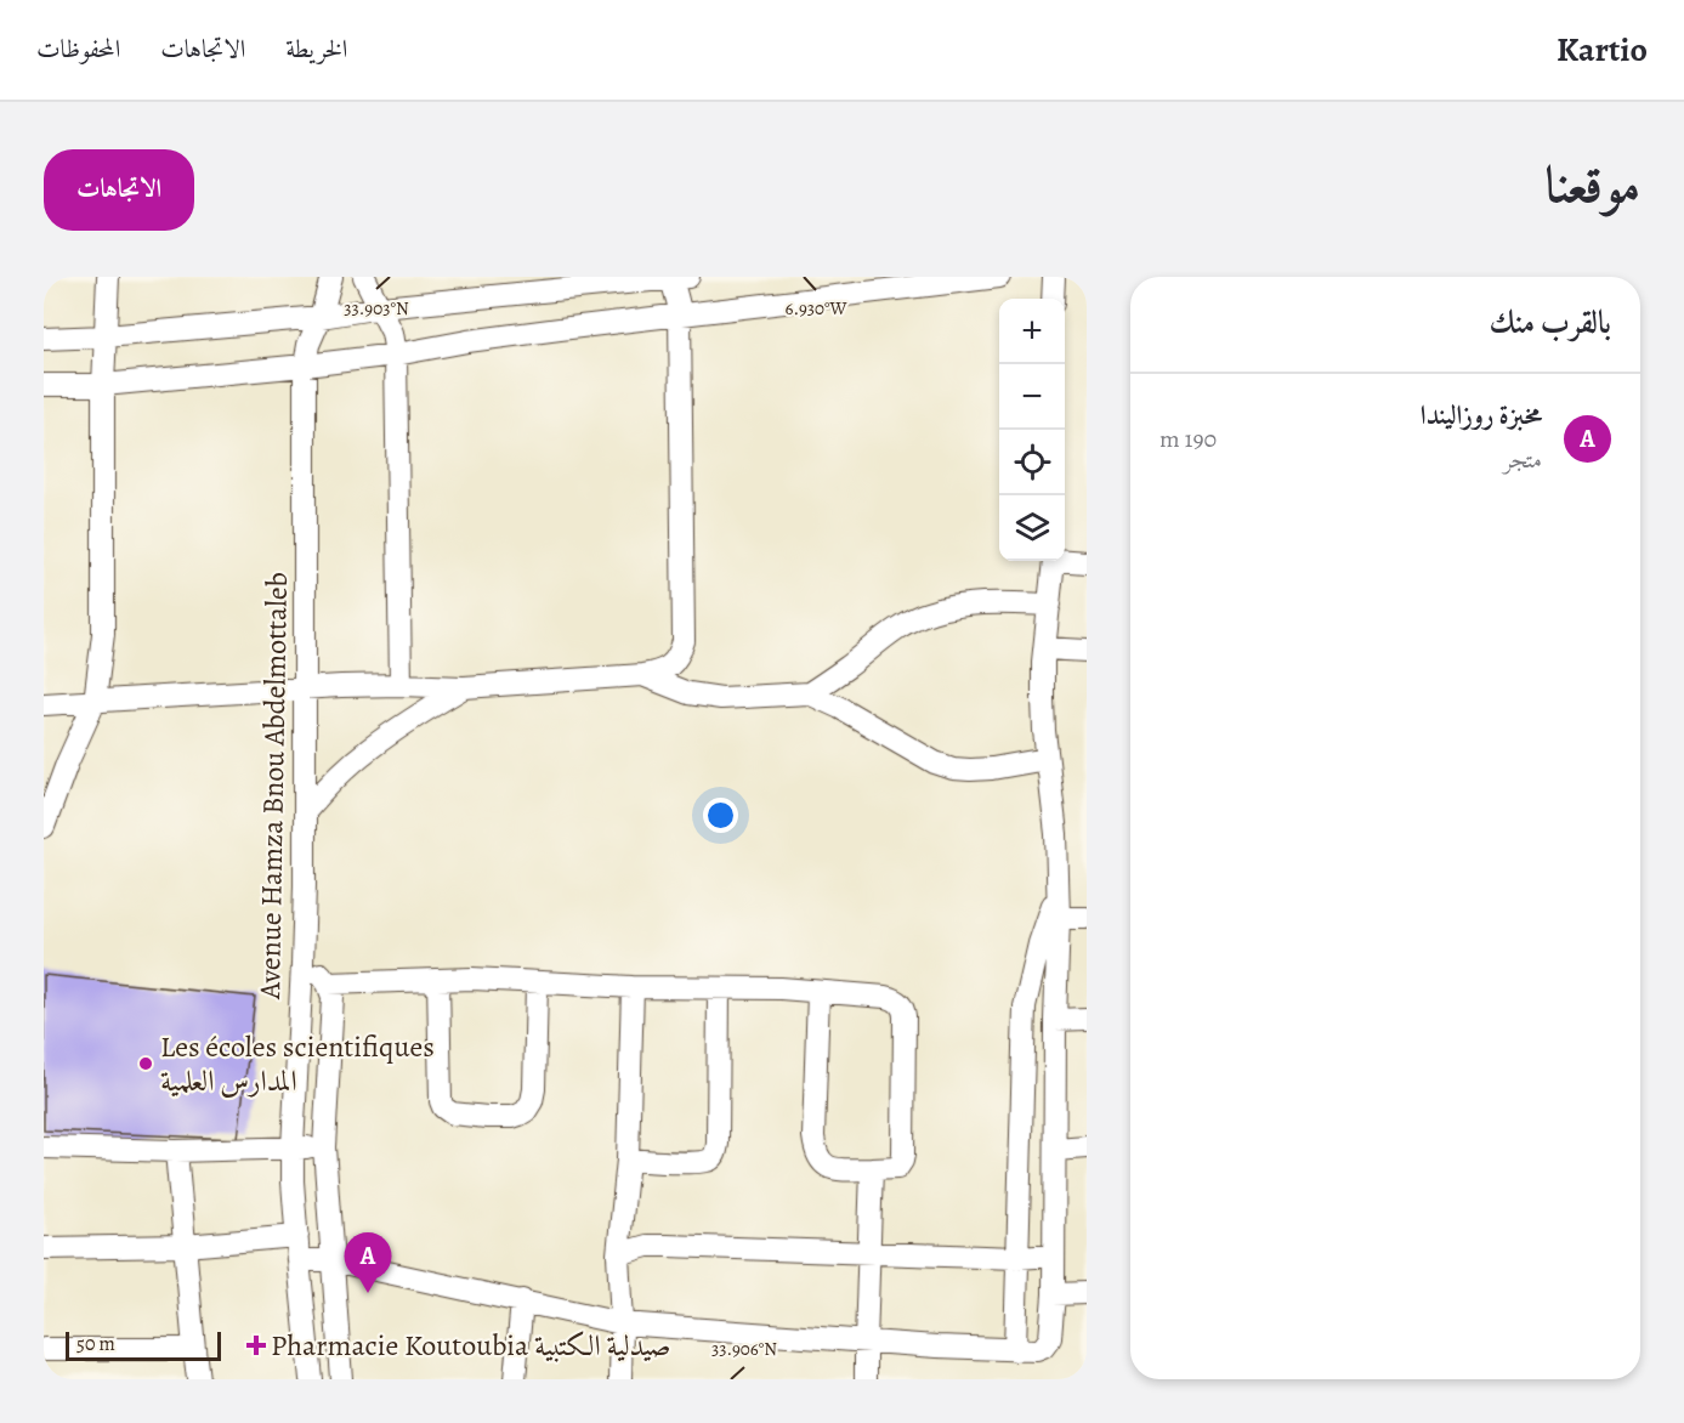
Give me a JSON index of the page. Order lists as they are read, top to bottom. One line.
{"streets":{"street":["Avenue Hamza Bnou Abdelmottaleb"]},"places":{"other":["Les écoles scientifiques المدارس العلمية"],"health":["Pharmacie Koutoubia صيدلية الكتبية"]},"scale_bar":"50 m","page":{"header":"Kartio","nav":["الخريطة","الاتجاهات","المحفوظات"],"title":"موقعنا","buttons":"الاتجاهات","heading":"بالقرب منك","map_buttons":["+","−"],"list":[{"mark":"A","name":"مخبزة روزاليندا","note":"متجر","value":"190 m"}],"pins":"A","scale":"50 m"},"coordinates":["33.903°N","6.930°W","33.906°N"]}
